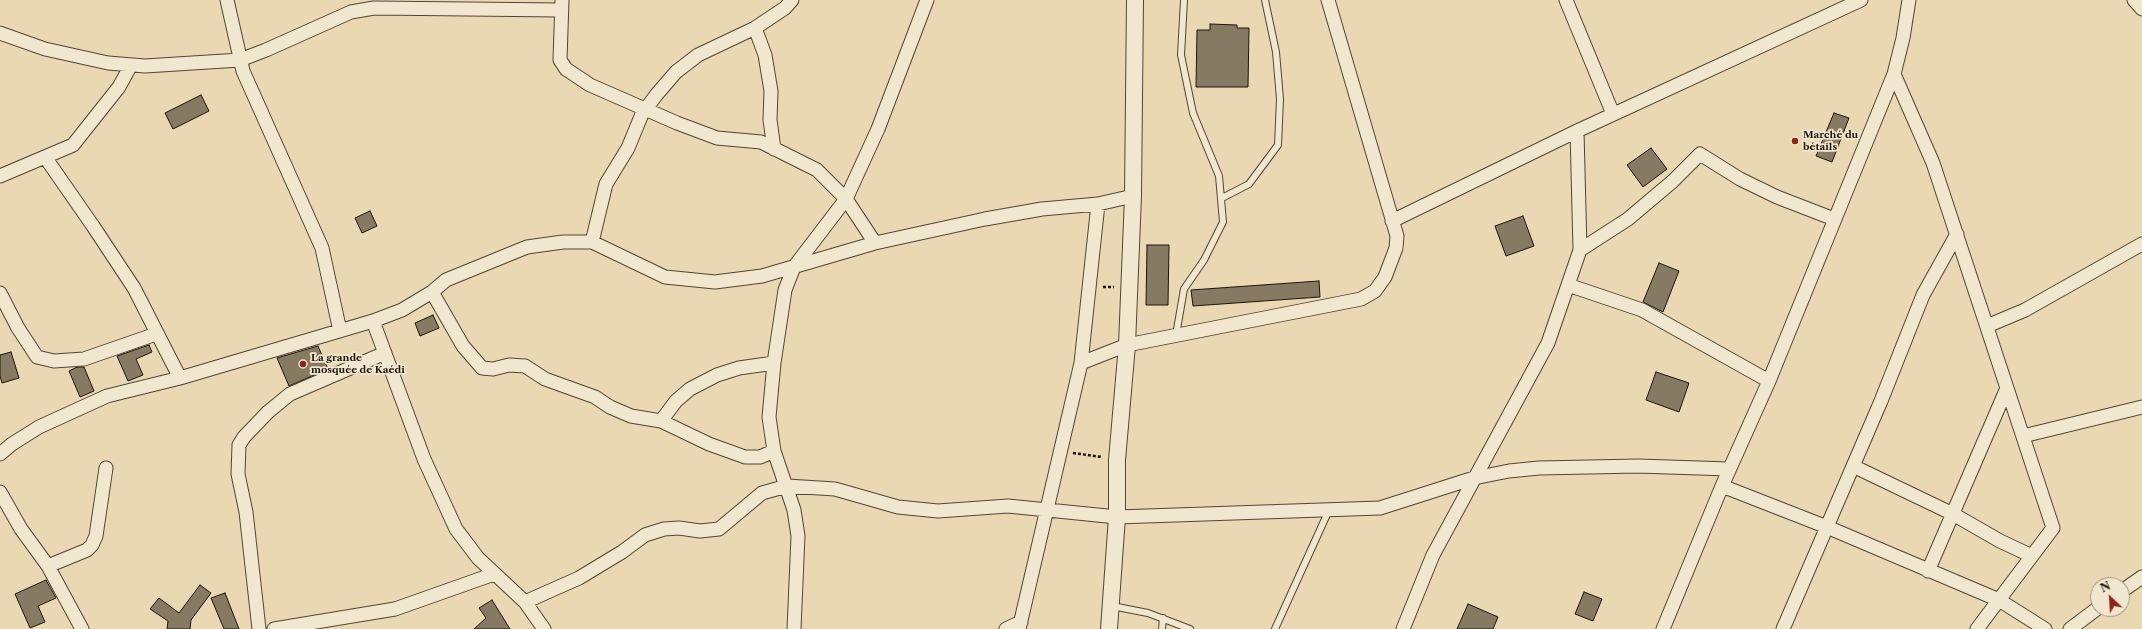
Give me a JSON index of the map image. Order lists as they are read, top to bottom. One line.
{"places":["Marché du bétails","La grande mosquée de Kaédi"],"north":"top left"}
